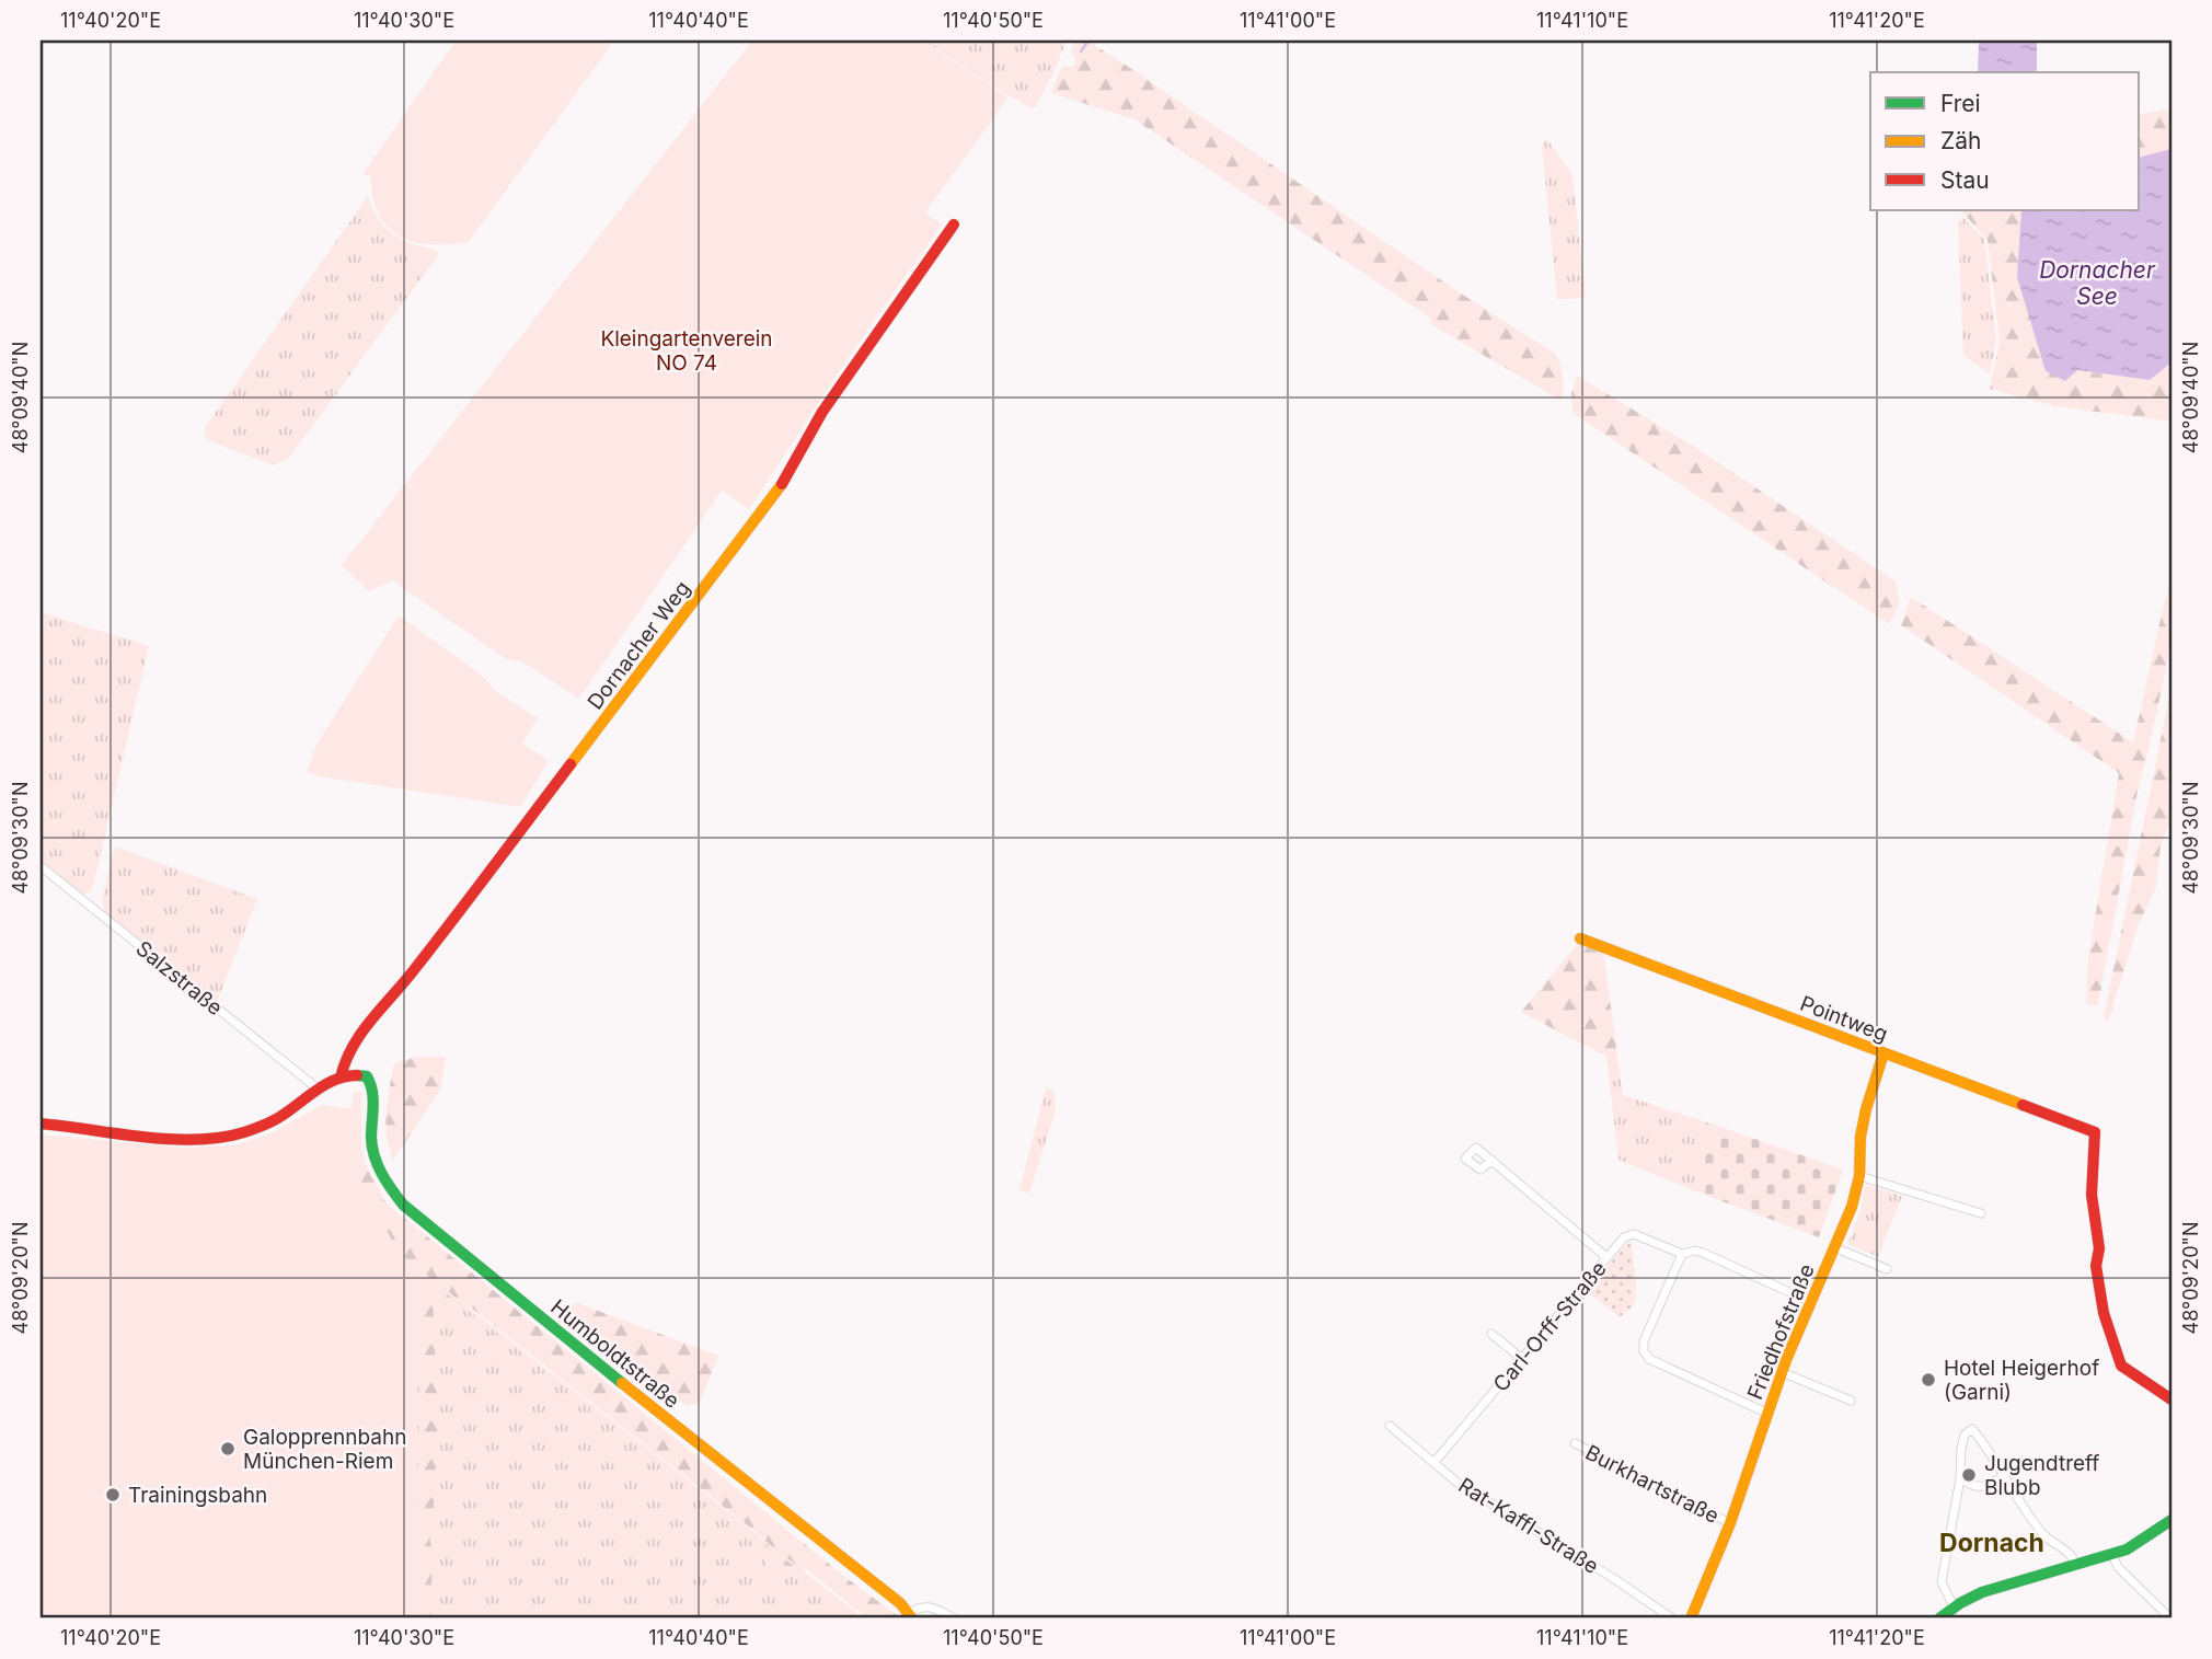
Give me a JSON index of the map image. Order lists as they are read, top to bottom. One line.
{"streets":{"street":["Dornacher Weg","Salzstraße","Pointweg","Carl-Orff-Straße","Friedhofstraße","Humboldtstraße","Burkhartstraße","Rat-Kaffl-Straße"]},"crossings":[["Dornacher Weg","Humboldtstraße"],["Pointweg","Friedhofstraße"],["Carl-Orff-Straße","Rat-Kaffl-Straße"],["Friedhofstraße","Burkhartstraße"]],"districts":["Dornach"],"water":["Dornacher See"],"parks":["Kleingartenverein NO 74"],"places":["Hotel Heigerhof (Garni)","Galopprennbahn München-Riem","Jugendtreff Blubb","Trainingsbahn"],"legend":["Frei","Zäh","Stau"],"coordinates":["11°40'20\"E","11°40'30\"E","11°40'40\"E","11°40'50\"E","11°41'00\"E","11°41'10\"E","11°41'20\"E","48°09'40\"N","48°09'30\"N","48°09'20\"N"]}
